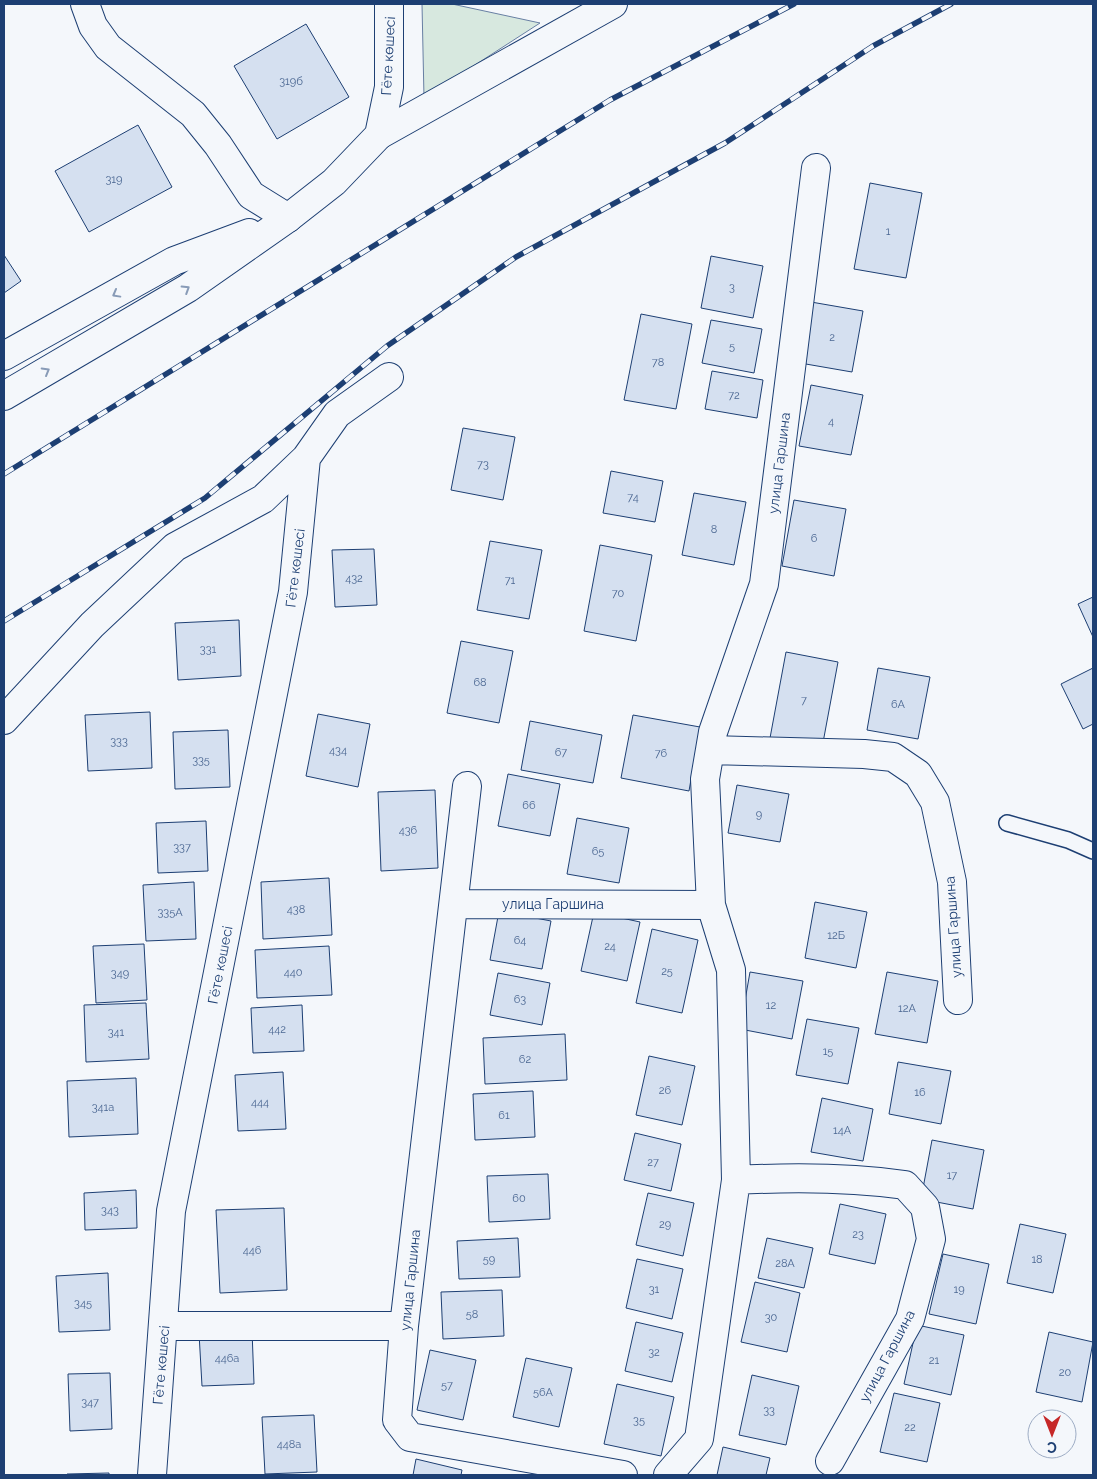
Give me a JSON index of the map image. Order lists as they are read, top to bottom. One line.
{"streets":{"street":["Гёте көшесі","улица Гаршина"]},"house_numbers":["319б","319","1","3","2","5","78","72","4","73","74","8","6","432","71","70","331","68","7","6А","333","434","67","76","335","66","9","436","337","65","438","335А","12Б","64","24","25","440","349","63","12","12А","442","341","15","62","26","16","444","341а","61","14А","27","17","60","343","29","23","446","59","18","28А","31","19","345","58","30","32","446а","21","20","57","56А","347","33","35","22","448а"],"north":"bottom"}
